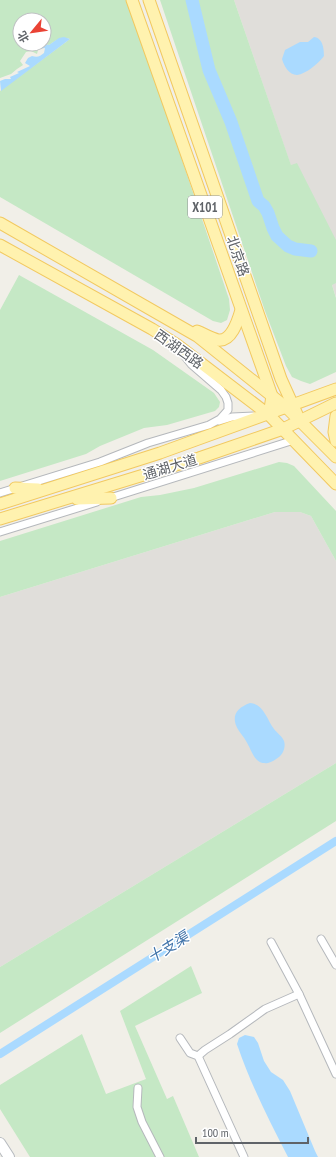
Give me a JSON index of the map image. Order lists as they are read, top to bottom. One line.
{"streets":{"main road":["X101","北京路","西湖西路","通湖大道"]},"crossings":[["北京路","西湖西路"],["北京路","通湖大道"],["西湖西路","通湖大道"]],"water":["十支渠"],"scale_bar":"100 m","north":"bottom left"}
